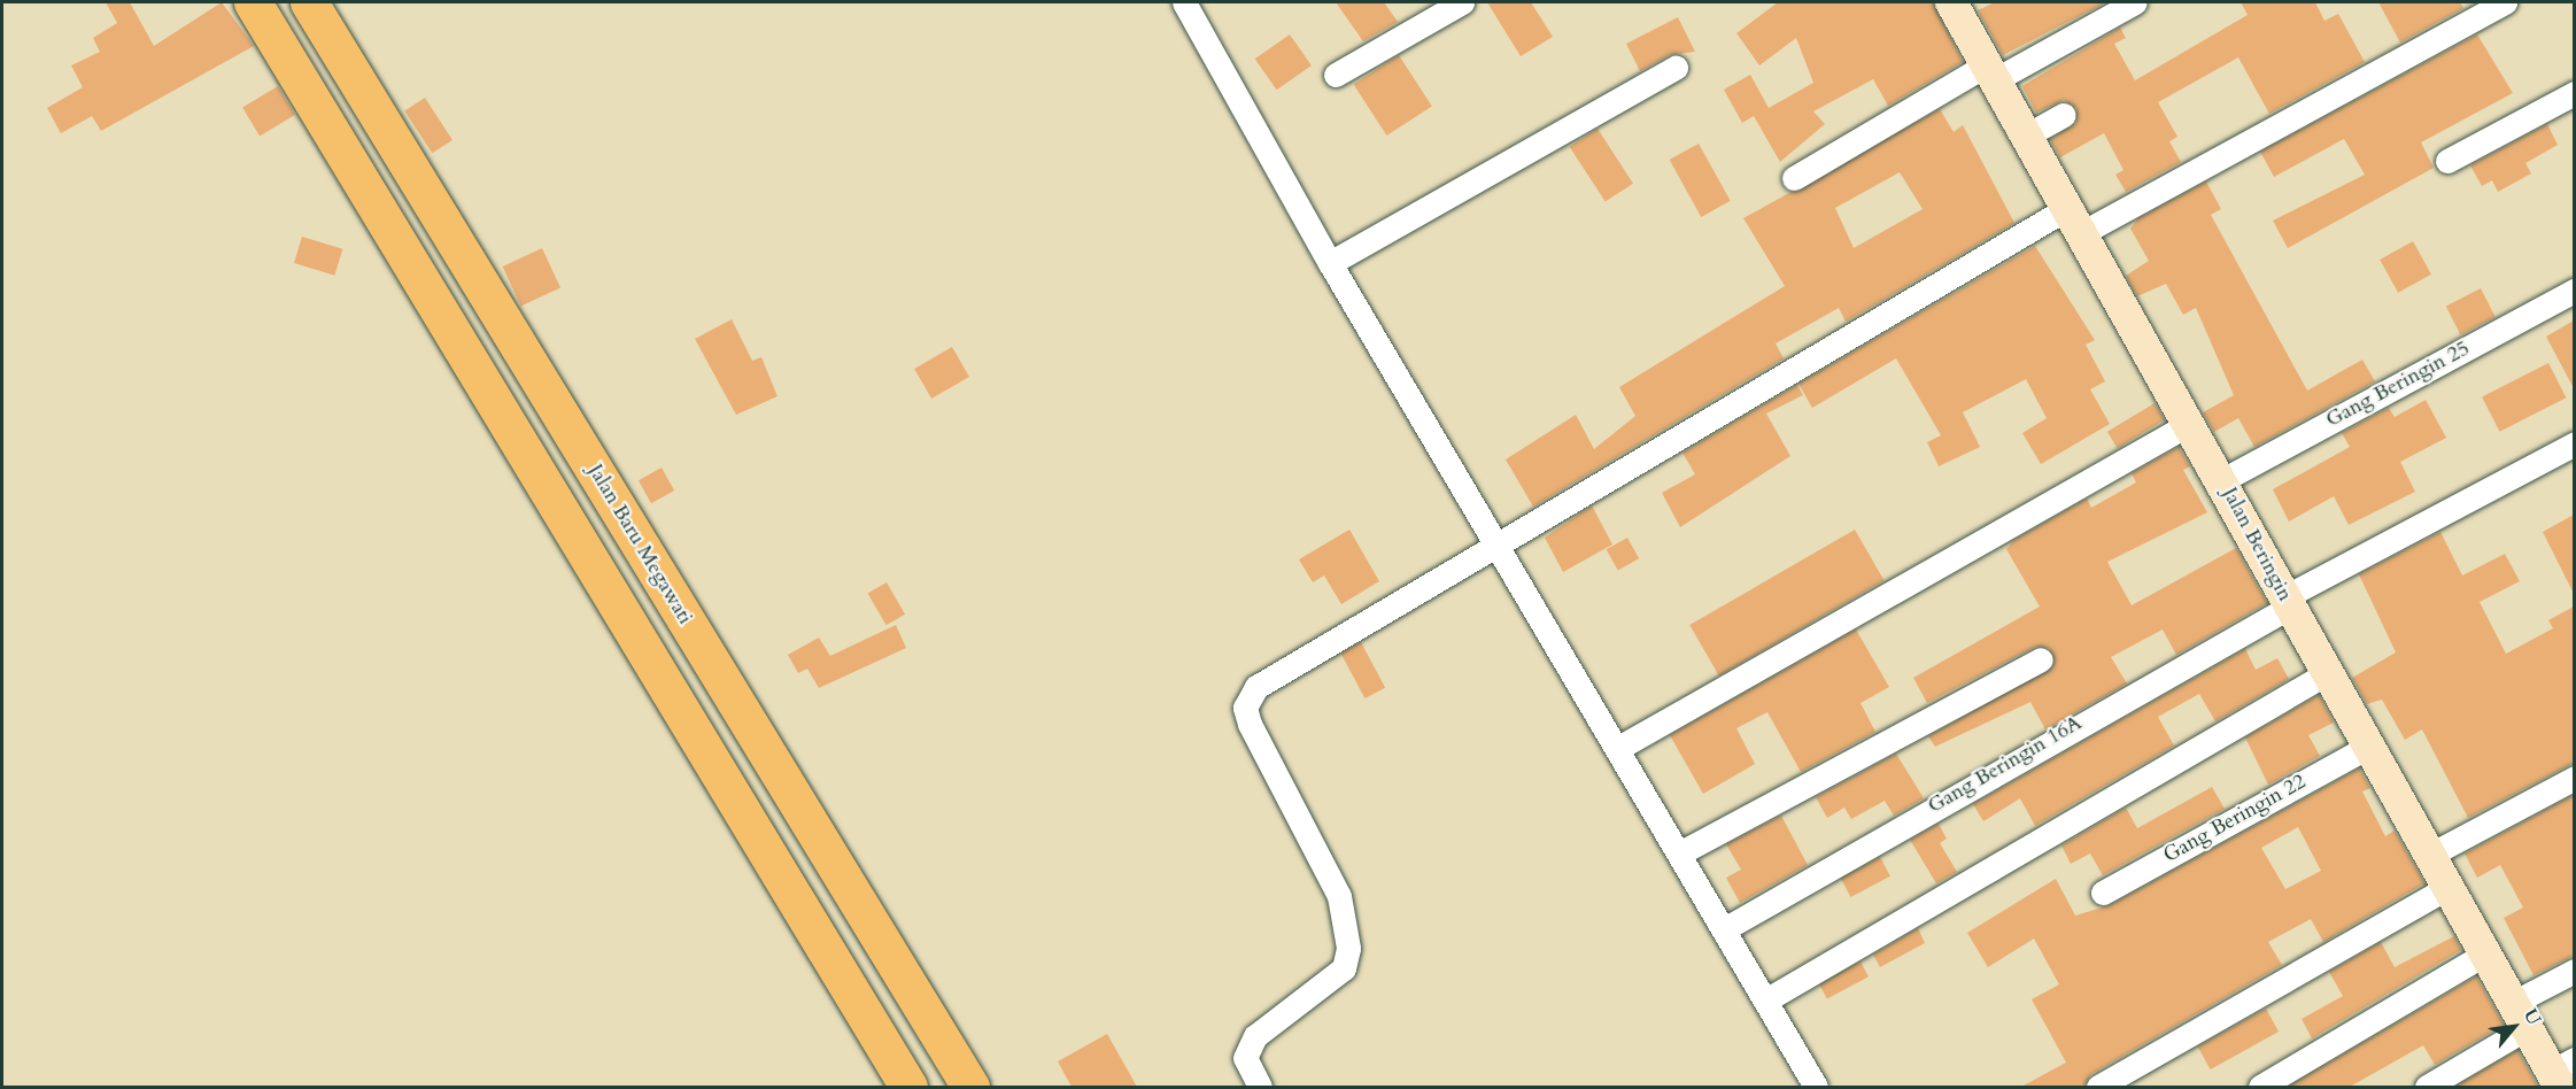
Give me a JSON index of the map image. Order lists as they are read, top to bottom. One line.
{"streets":{"highway":["Jalan Baru Megawati"],"street":["Gang Beringin 25","Jalan Beringin","Gang Beringin 16A","Gang Beringin 22"]},"crossings":[["Gang Beringin 25","Jalan Beringin"],["Jalan Beringin","Gang Beringin 16A"],["Jalan Beringin","Gang Beringin 22"]],"north":"top right"}
